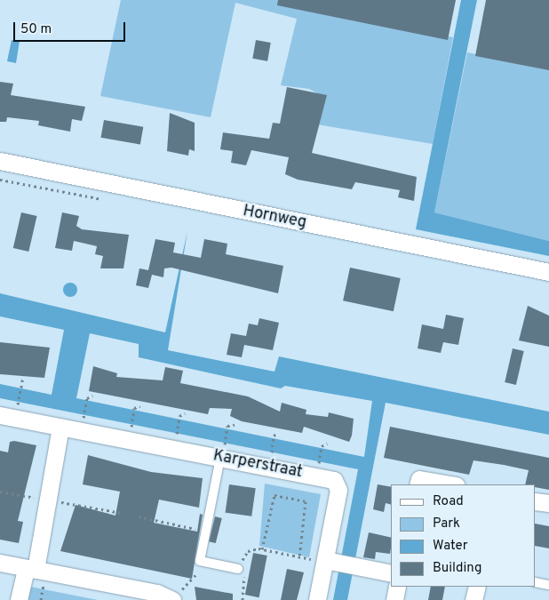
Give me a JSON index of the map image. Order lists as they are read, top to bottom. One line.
{"streets":{"street":["Hornweg","Karperstraat"]},"legend":["Road","Park","Water","Building"],"scale_bar":"50 m"}
